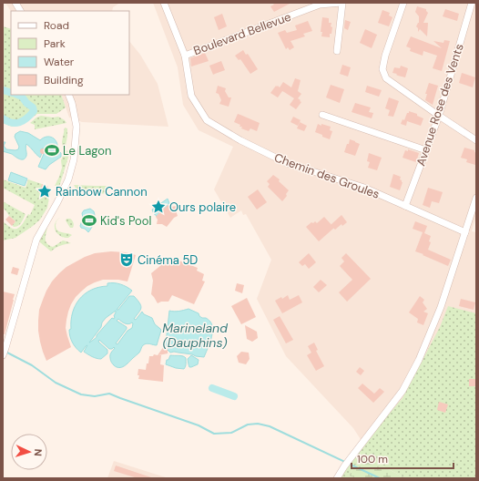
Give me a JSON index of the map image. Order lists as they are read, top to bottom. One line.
{"streets":{"street":["Boulevard Bellevue","Avenue Rose des Vents","Chemin des Groules"]},"crossings":[["Boulevard Bellevue","Chemin des Groules"],["Avenue Rose des Vents","Chemin des Groules"]],"water":["Marineland (Dauphins)"],"places":{"sports":["Le Lagon","Kid's Pool"],"place":["Rainbow Cannon","Ours polaire"],"theatre":["Cinéma 5D"]},"legend":["Road","Park","Water","Building"],"scale_bar":"100 m","north":"right"}
